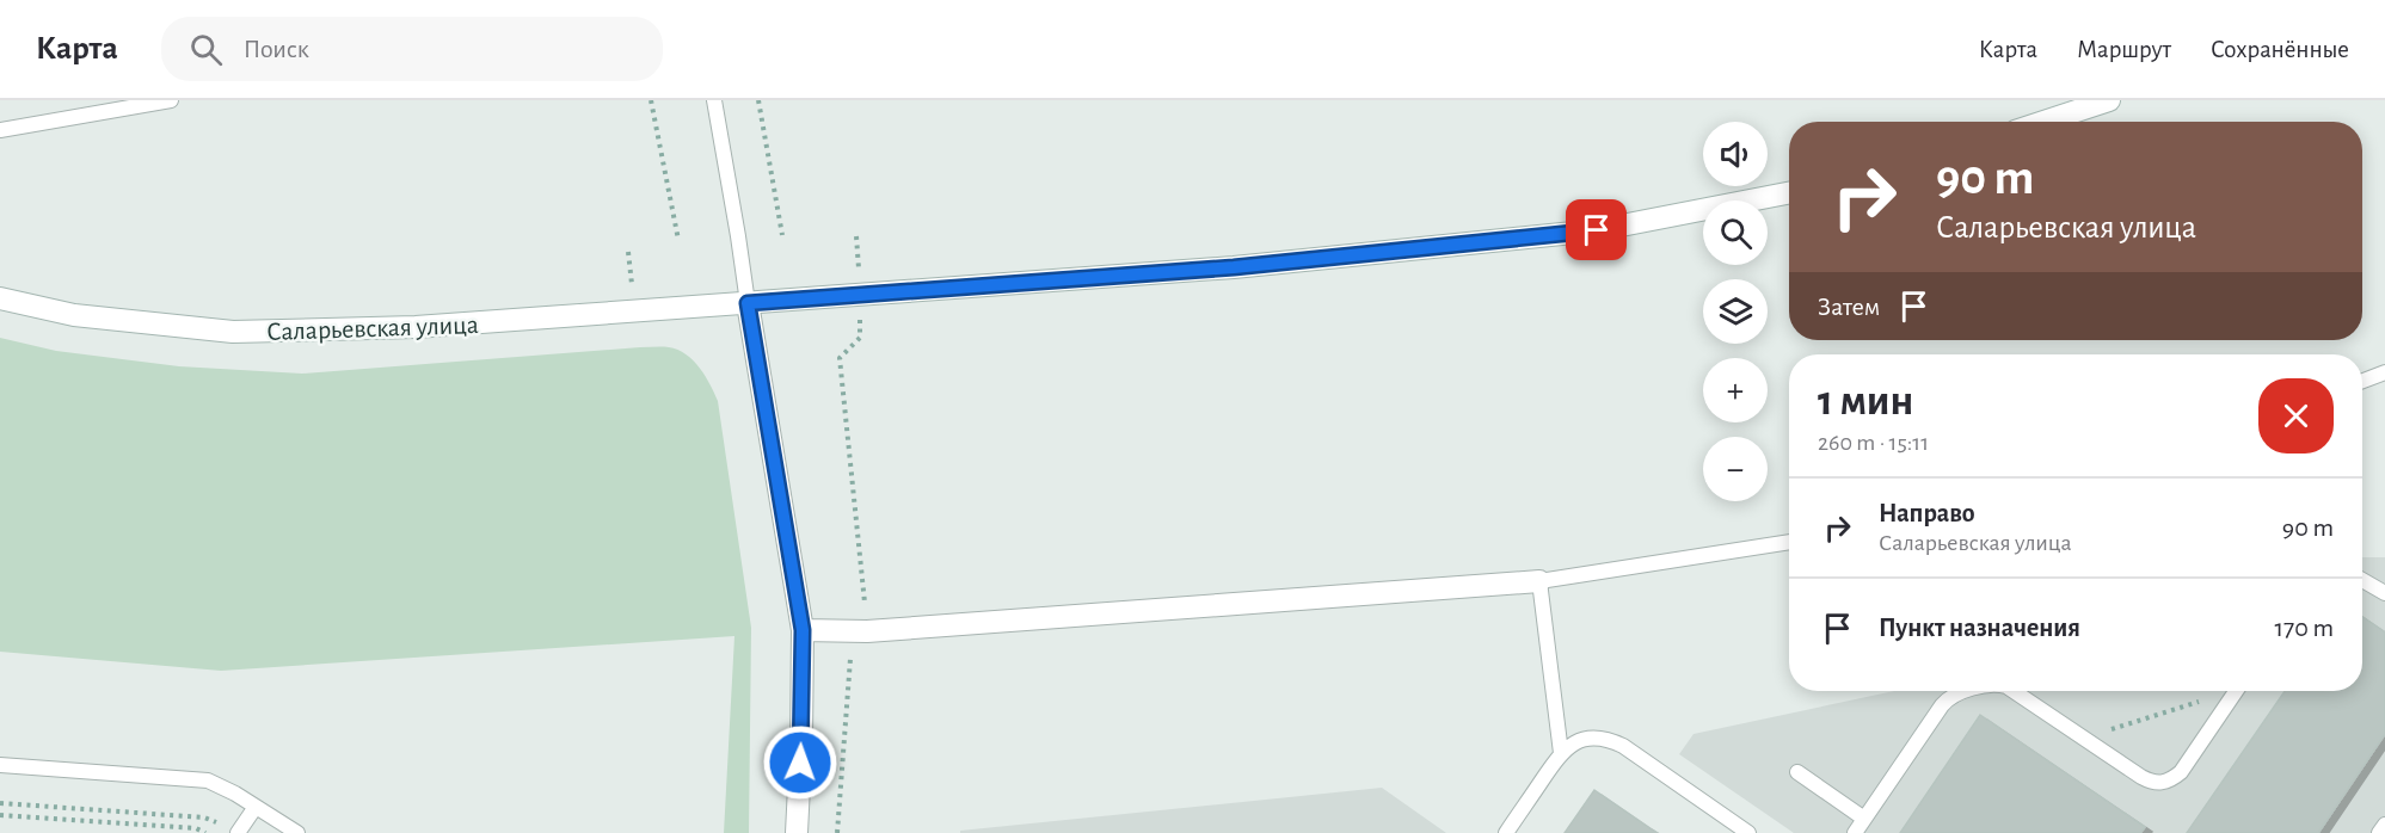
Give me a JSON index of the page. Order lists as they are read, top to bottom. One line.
{"streets":{"street":["Саларьевская улица"]},"page":{"header":"Карта","search":"Поиск","nav":["Карта","Маршрут","Сохранённые"],"map_buttons":["+","−"],"turn":["90 m","Саларьевская улица"],"then":"Затем","heading":["1 мин","260 m · 15:11"],"list":[{"name":"Направо","note":"Саларьевская улица","value":"90 m"},{"name":"Пункт назначения","value":"170 m"}]}}
